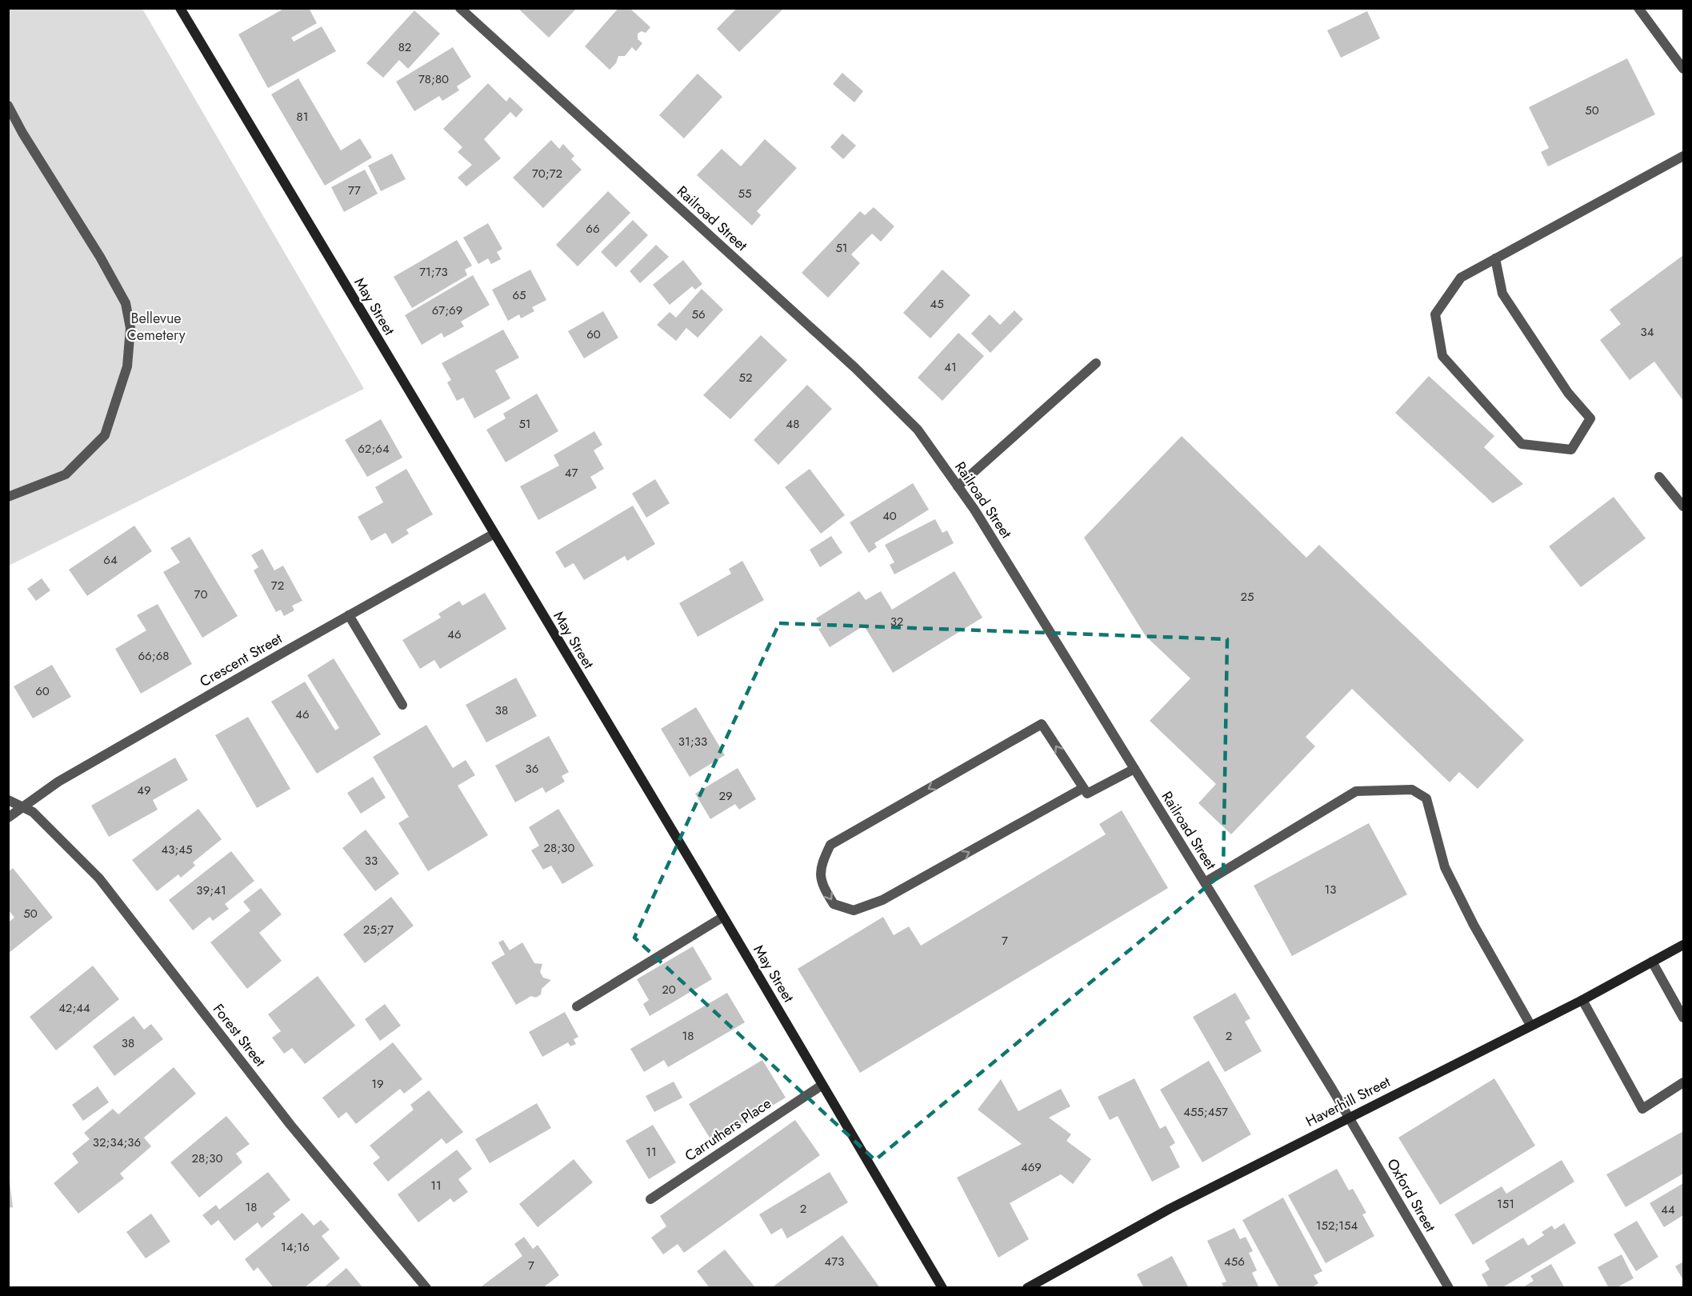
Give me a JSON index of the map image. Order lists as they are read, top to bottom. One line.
{"streets":{"main road":["May Street","Haverhill Street"],"street":["Railroad Street","Crescent Street","Forest Street","Carruthers Place","Oxford Street"]},"crossings":[["Railroad Street","Haverhill Street"],["Railroad Street","Oxford Street"],["May Street","Crescent Street"],["May Street","Carruthers Place"],["Crescent Street","Forest Street"],["Haverhill Street","Oxford Street"]],"parks":["Bellevue Cemetery"],"house_numbers":["82","78;80","50","81","70;72","77","55","66","51","71;73","65","45","67;69","56","34","60","41","52","51","48","62;64","47","40","64","72","70","25","32","46","66;68","60","38","46","31;33","36","49","29","28;30","43;45","33","13","39;41","50","25;27","7","20","42;44","18","2","38","19","455;457","32;34;36","11","28;30","469","11","151","18","2","44","152;154","14;16","473","456","7"]}
